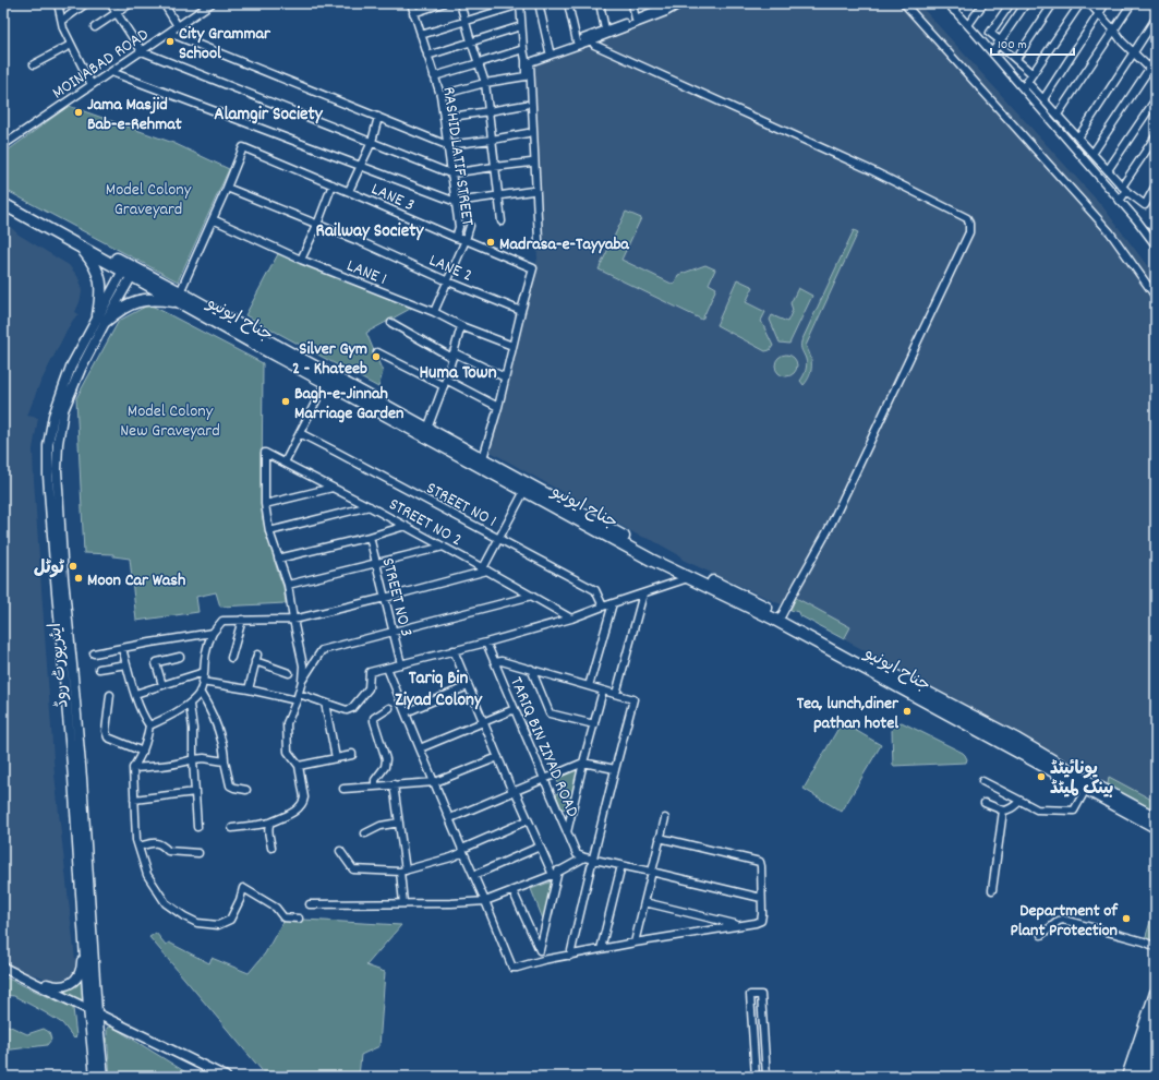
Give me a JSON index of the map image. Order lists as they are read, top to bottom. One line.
{"streets":{"highway":["جناح ایونیو"],"main road":["ایئرپورٹ روڈ"],"street":["MOINABAD ROAD","RASHID LATIF STREET","LANE 3","LANE 2","LANE 1","STREET NO 1","STREET NO 2","STREET NO 3","TARIQ BIN ZIYAD ROAD"]},"crossings":[["RASHID LATIF STREET","LANE 3"],["LANE 3","LANE 2"],["جناح ایونیو","ایئرپورٹ روڈ"]],"districts":["Alamgir Society","Railway Society","Huma Town","Tariq Bin Ziyad Colony"],"parks":["Model Colony Graveyard","Model Colony New Graveyard"],"places":["City Grammar School","Jama Masjid Bab-e-Rehmat","Madrasa-e-Tayyaba","Silver Gym 2 - Khateeb","Bagh-e-Jinnah Marriage Garden","ٹوٹل","Moon Car Wash","Tea, lunch,diner pathan hotel","یونائیٹڈ بینک لمیٹڈ","Department of Plant Protection"],"scale_bar":"100 m"}
